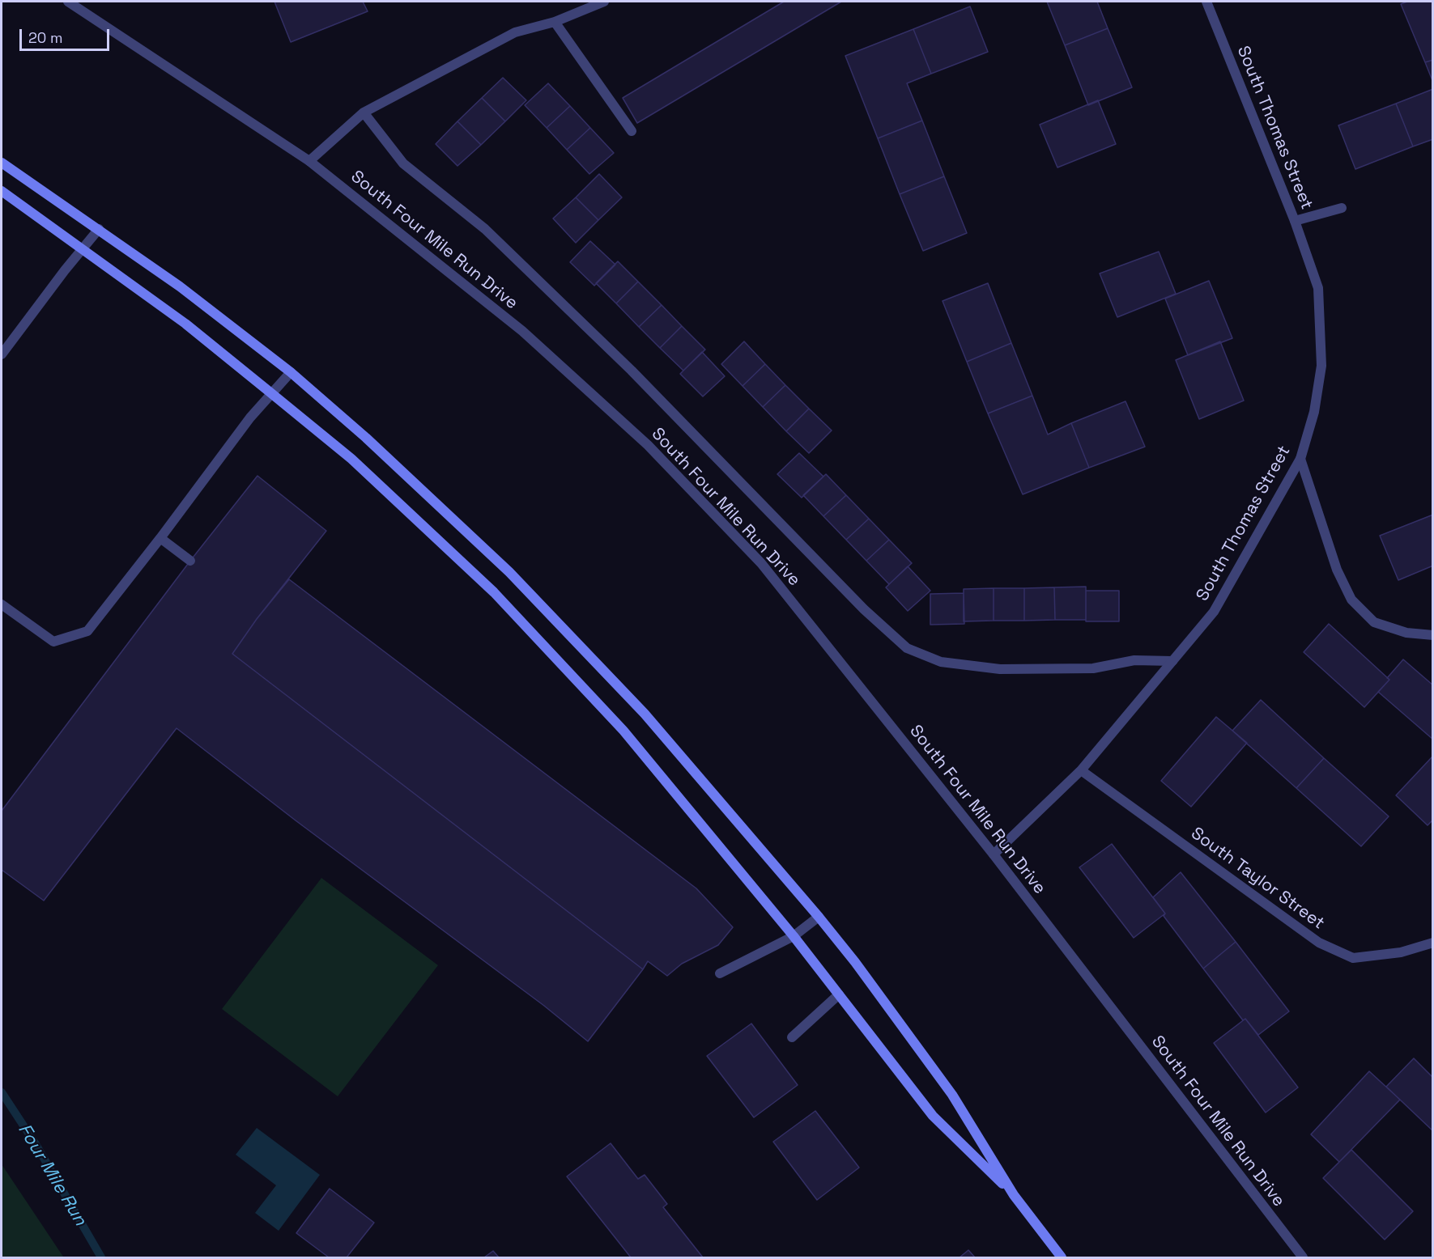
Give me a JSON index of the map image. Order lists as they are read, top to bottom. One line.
{"streets":{"street":["South Thomas Street","South Four Mile Run Drive","South Taylor Street"]},"crossings":[["South Thomas Street","South Four Mile Run Drive"],["South Thomas Street","South Taylor Street"]],"water":["Four Mile Run"],"scale_bar":"20 m"}
